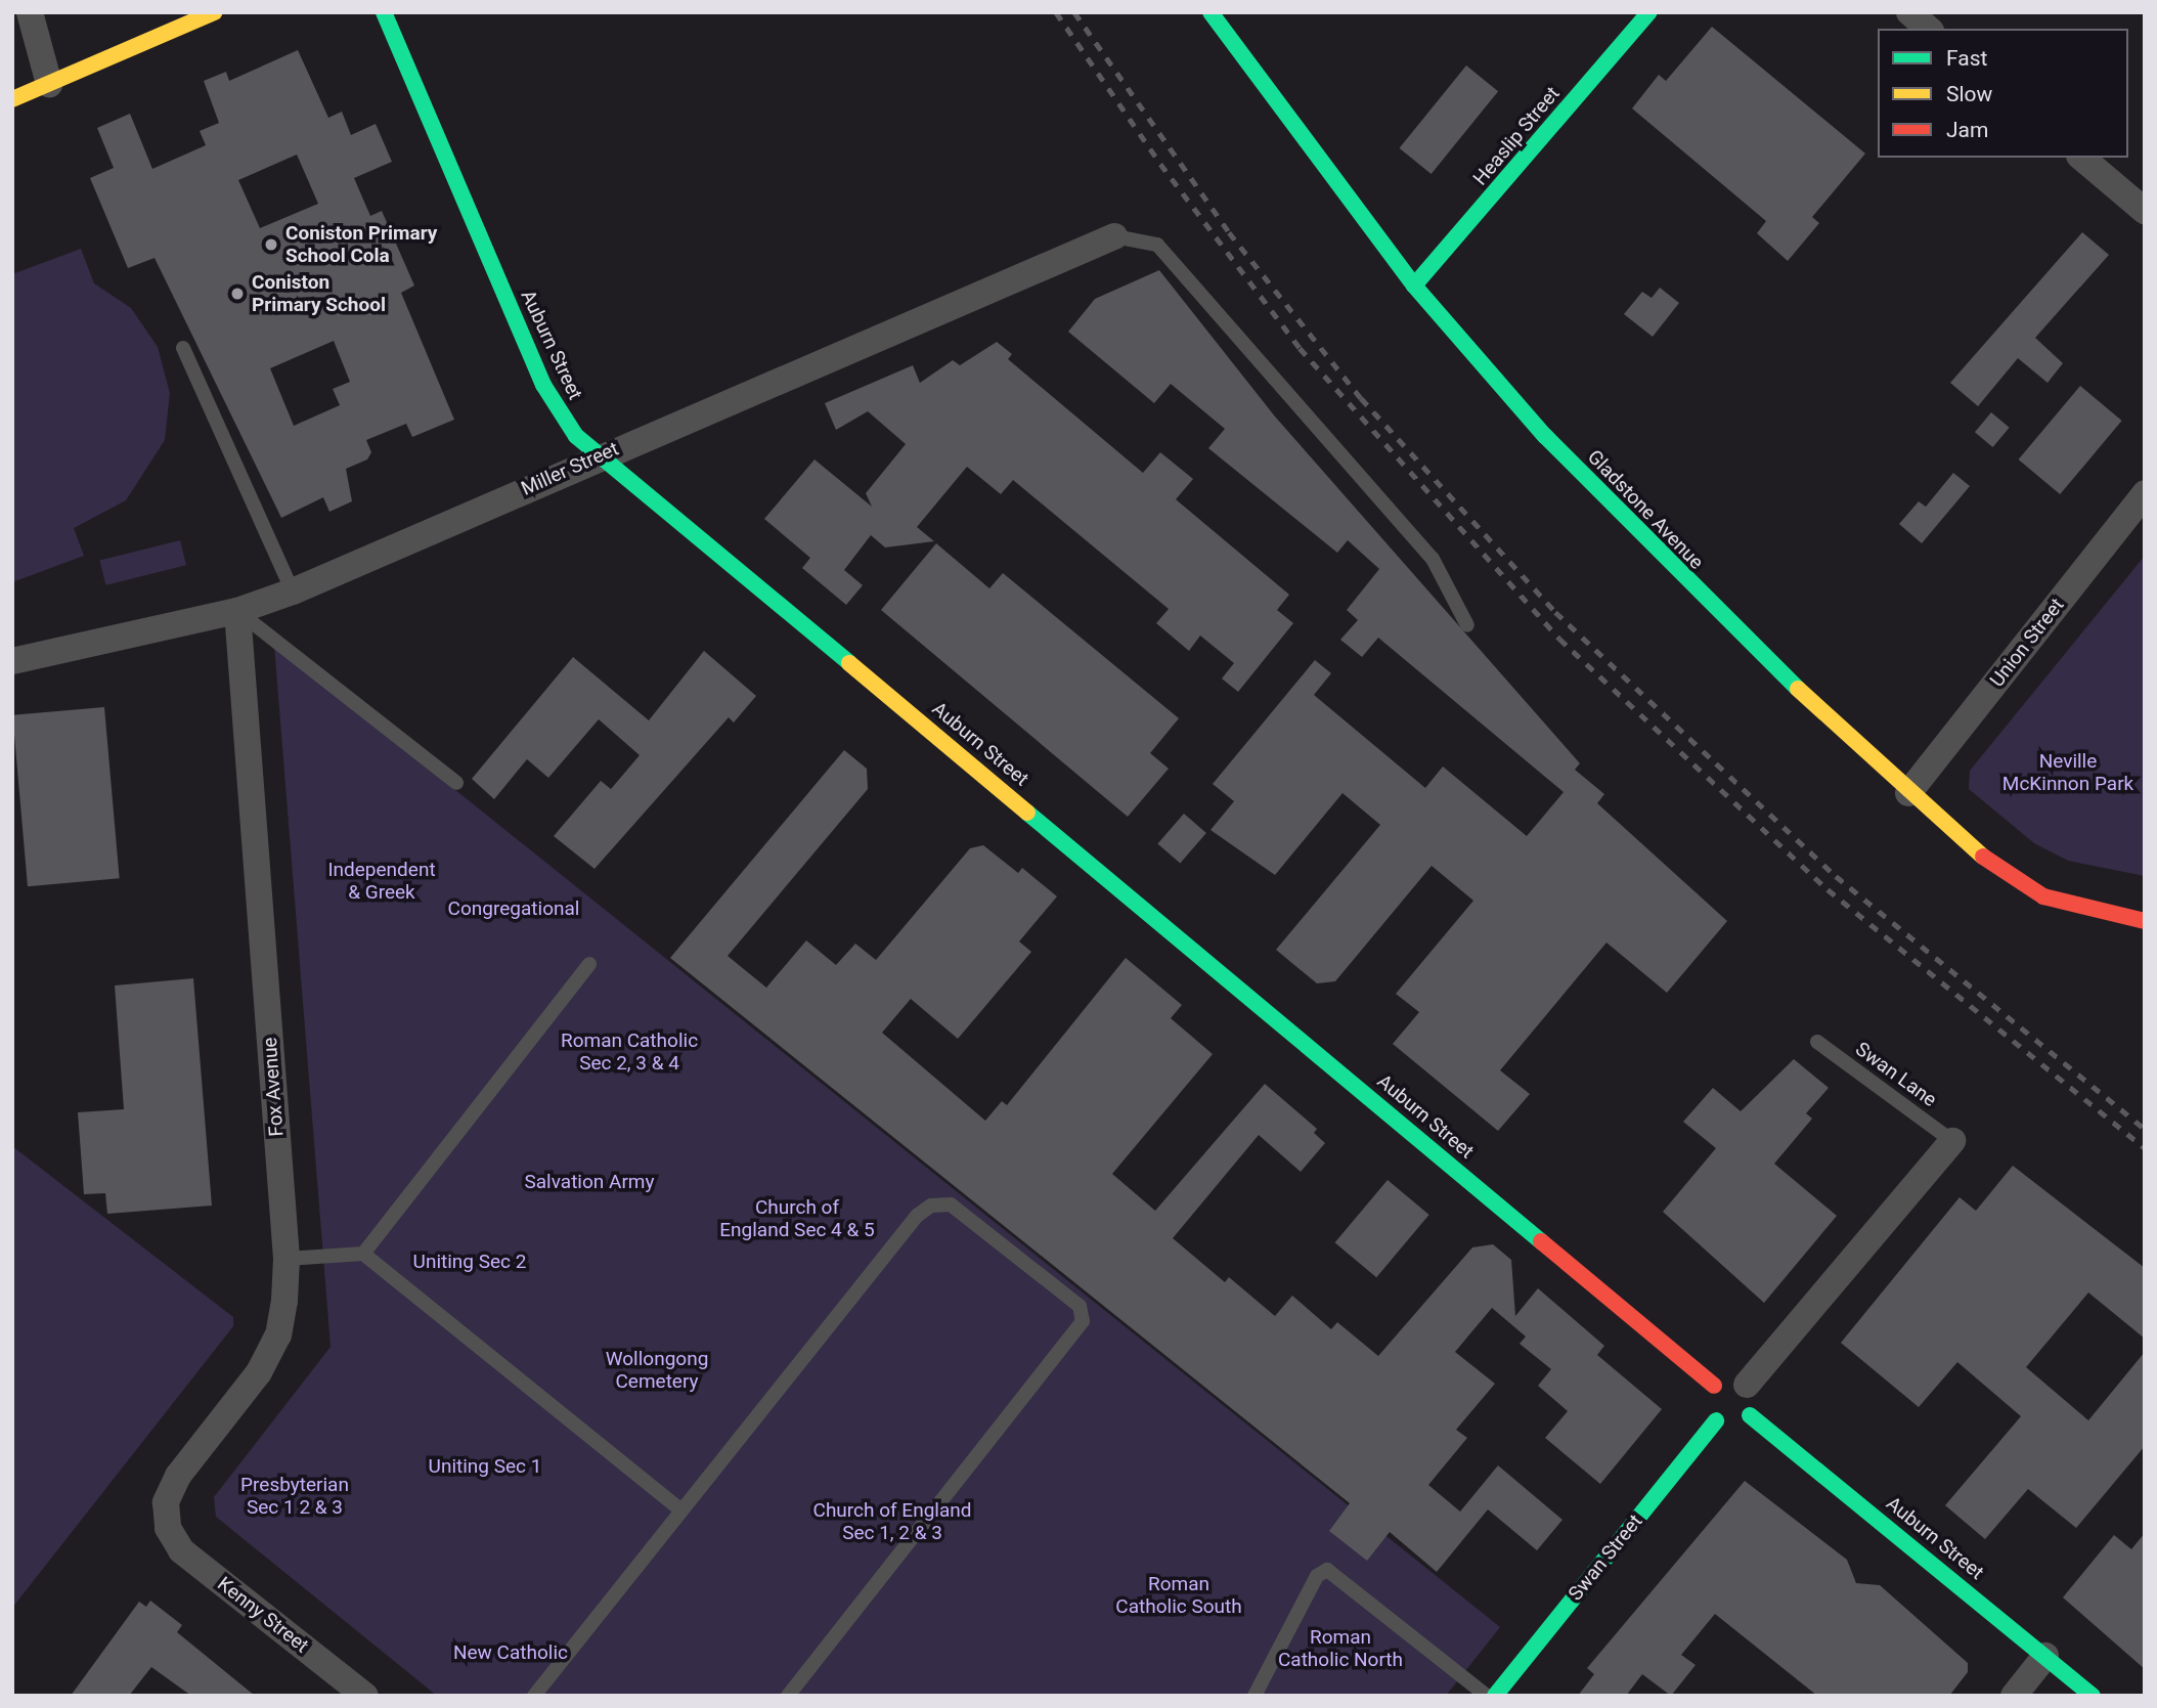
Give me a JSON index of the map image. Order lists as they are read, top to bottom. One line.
{"streets":{"street":["Heaslip Street","Auburn Street","Miller Street","Gladstone Avenue","Union Street","Fox Avenue","Swan Street","Kenny Street"],"lane":["Swan Lane"]},"crossings":[["Heaslip Street","Gladstone Avenue"],["Auburn Street","Miller Street"],["Auburn Street","Swan Street"],["Miller Street","Fox Avenue"],["Gladstone Avenue","Union Street"],["Fox Avenue","Kenny Street"]],"parks":["Neville McKinnon Park","Independent & Greek","Congregational","Roman Catholic Sec 2, 3 & 4","Salvation Army","Church of England Sec 4 & 5","Uniting Sec 2","Wollongong Cemetery","Uniting Sec 1","Presbyterian Sec 1 2 & 3","Church of England Sec 1, 2 & 3","Roman Catholic South","Roman Catholic North","New Catholic"],"places":["Coniston Primary School Cola","Coniston Primary School"],"legend":["Fast","Slow","Jam"]}
